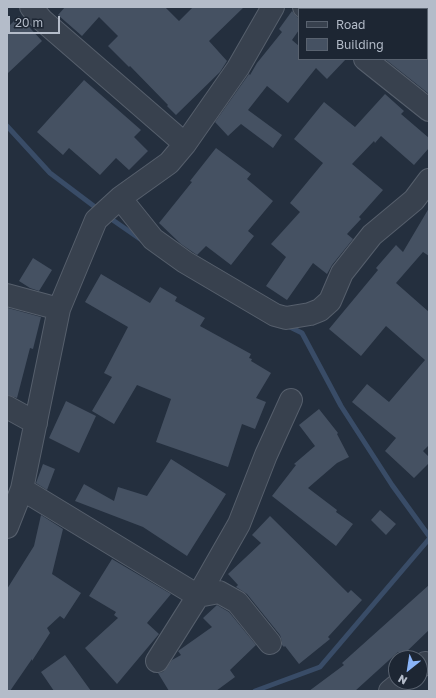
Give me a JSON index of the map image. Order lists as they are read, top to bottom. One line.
{"legend":["Road","Building"],"scale_bar":"20 m","north":"bottom left"}
